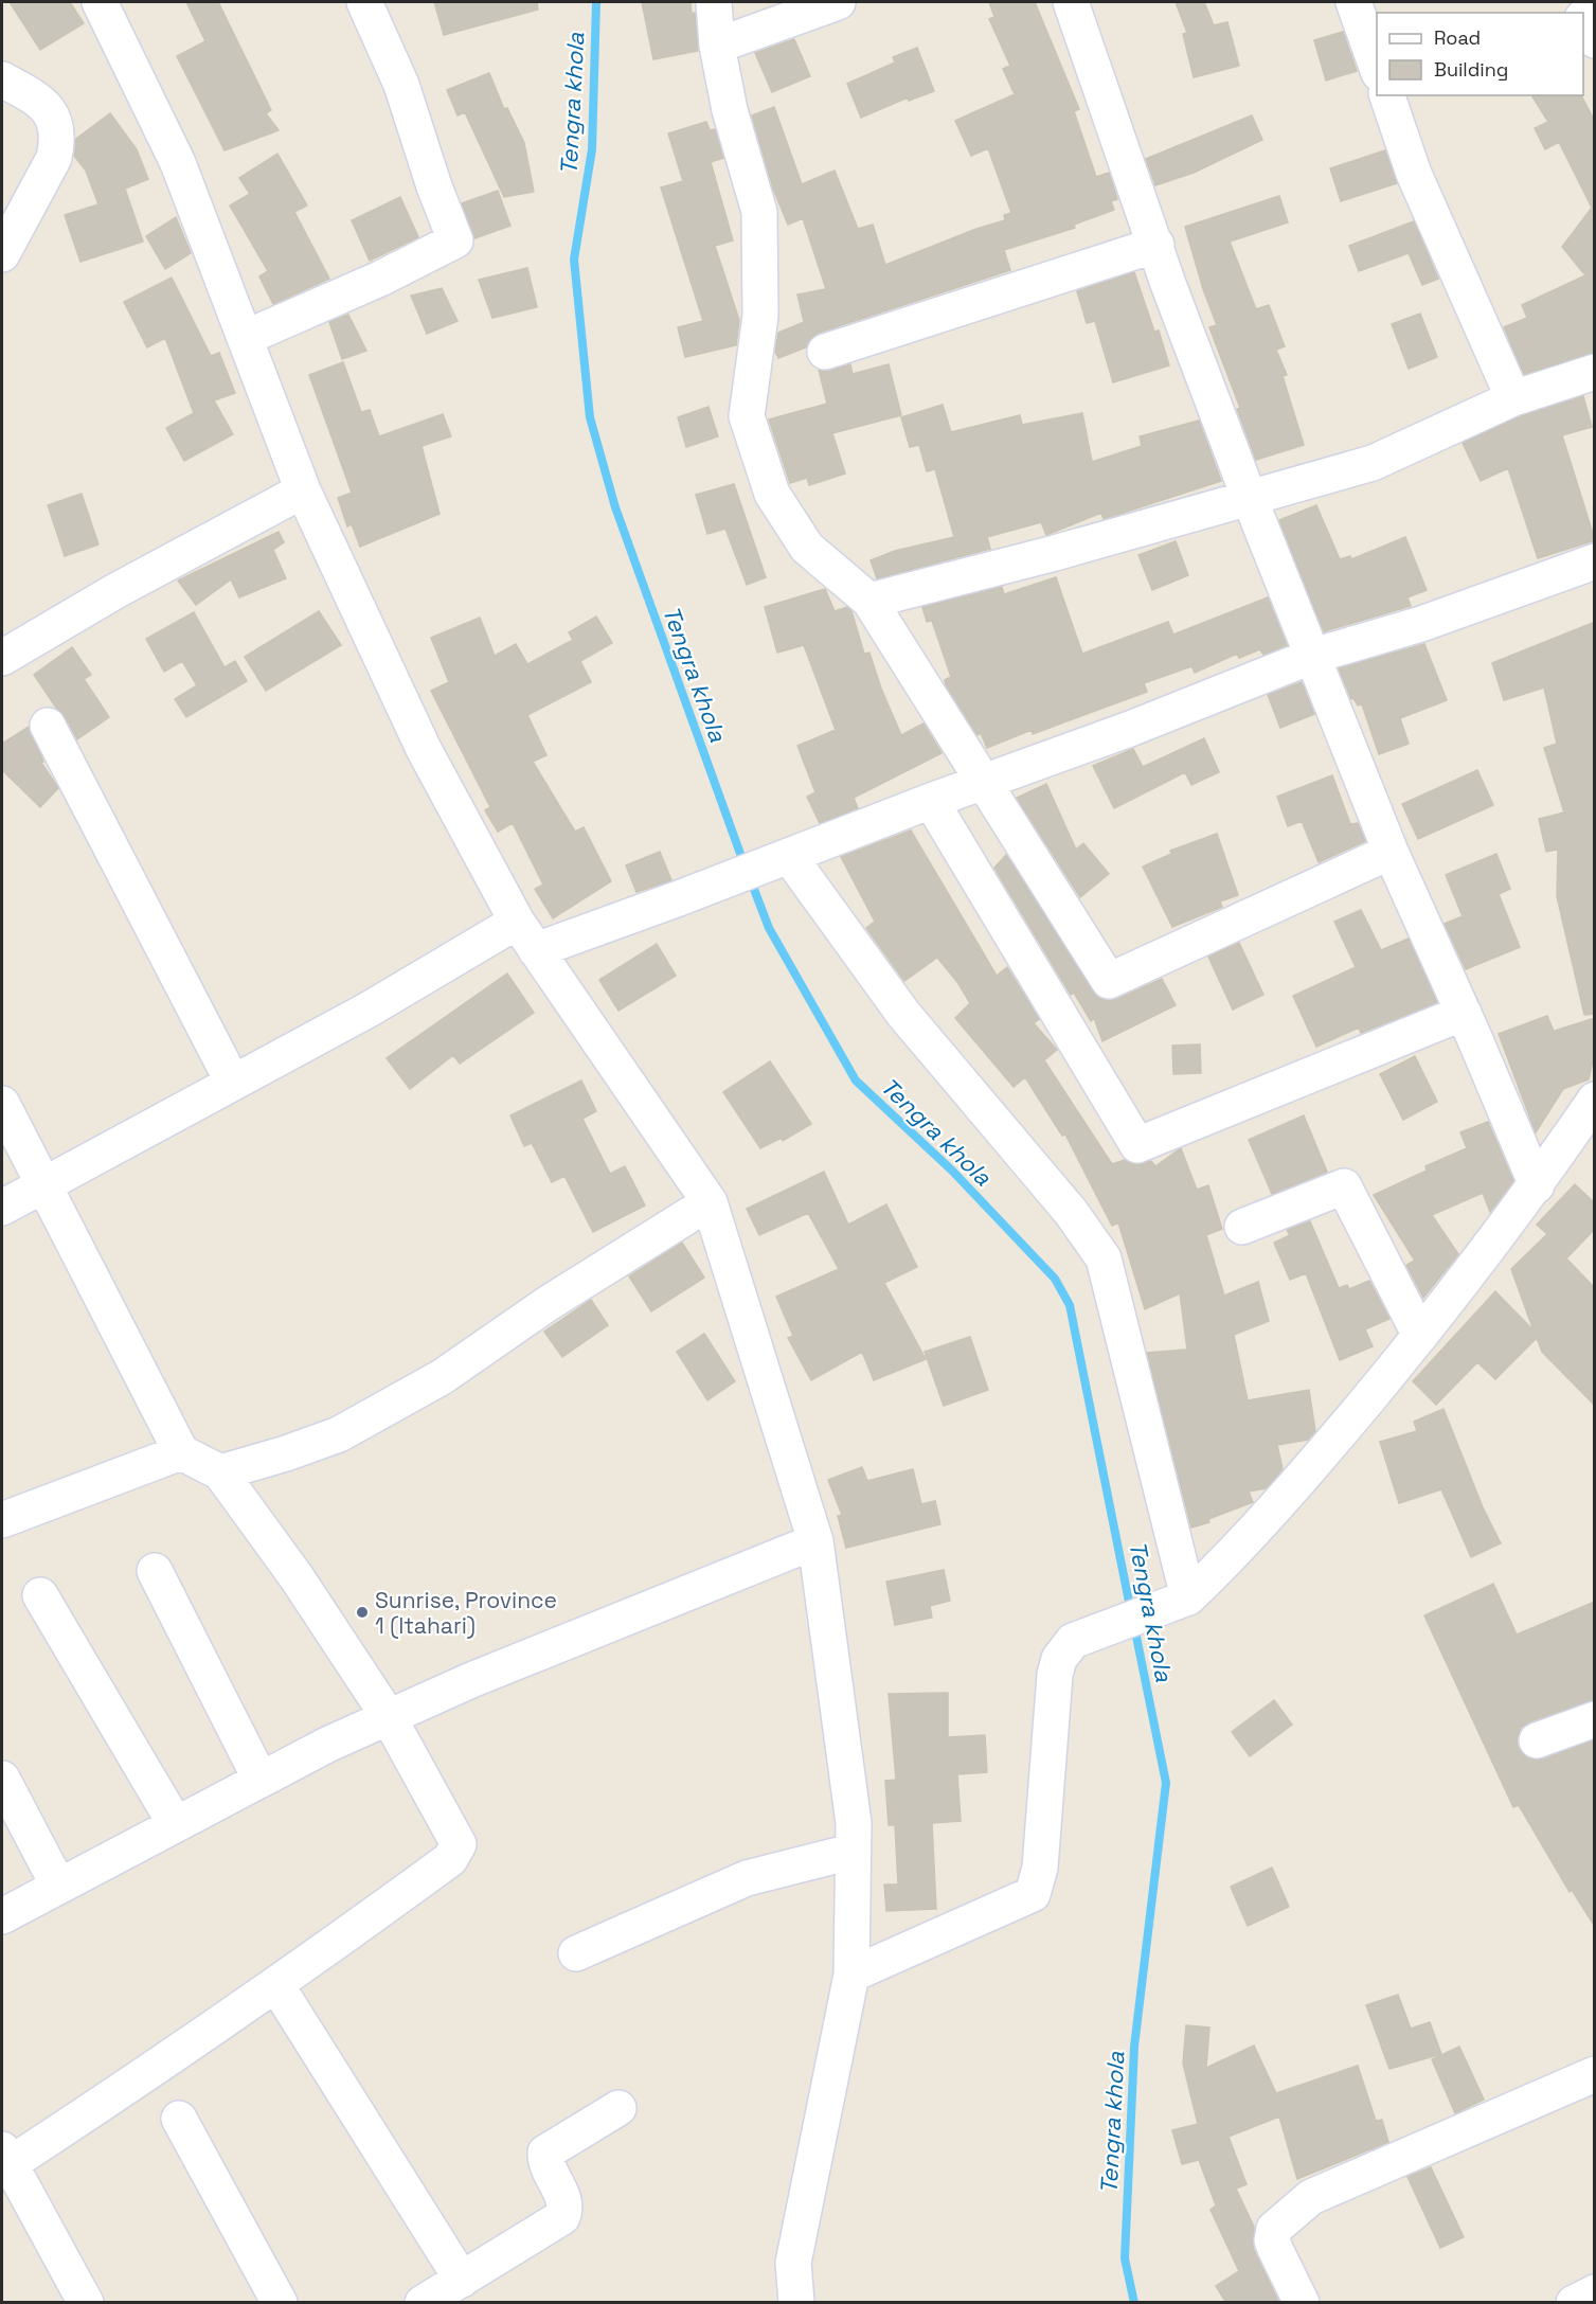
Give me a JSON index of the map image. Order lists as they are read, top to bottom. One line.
{"water":["Tengra khola"],"places":["Sunrise, Province 1 (Itahari)"],"legend":["Road","Building"]}
